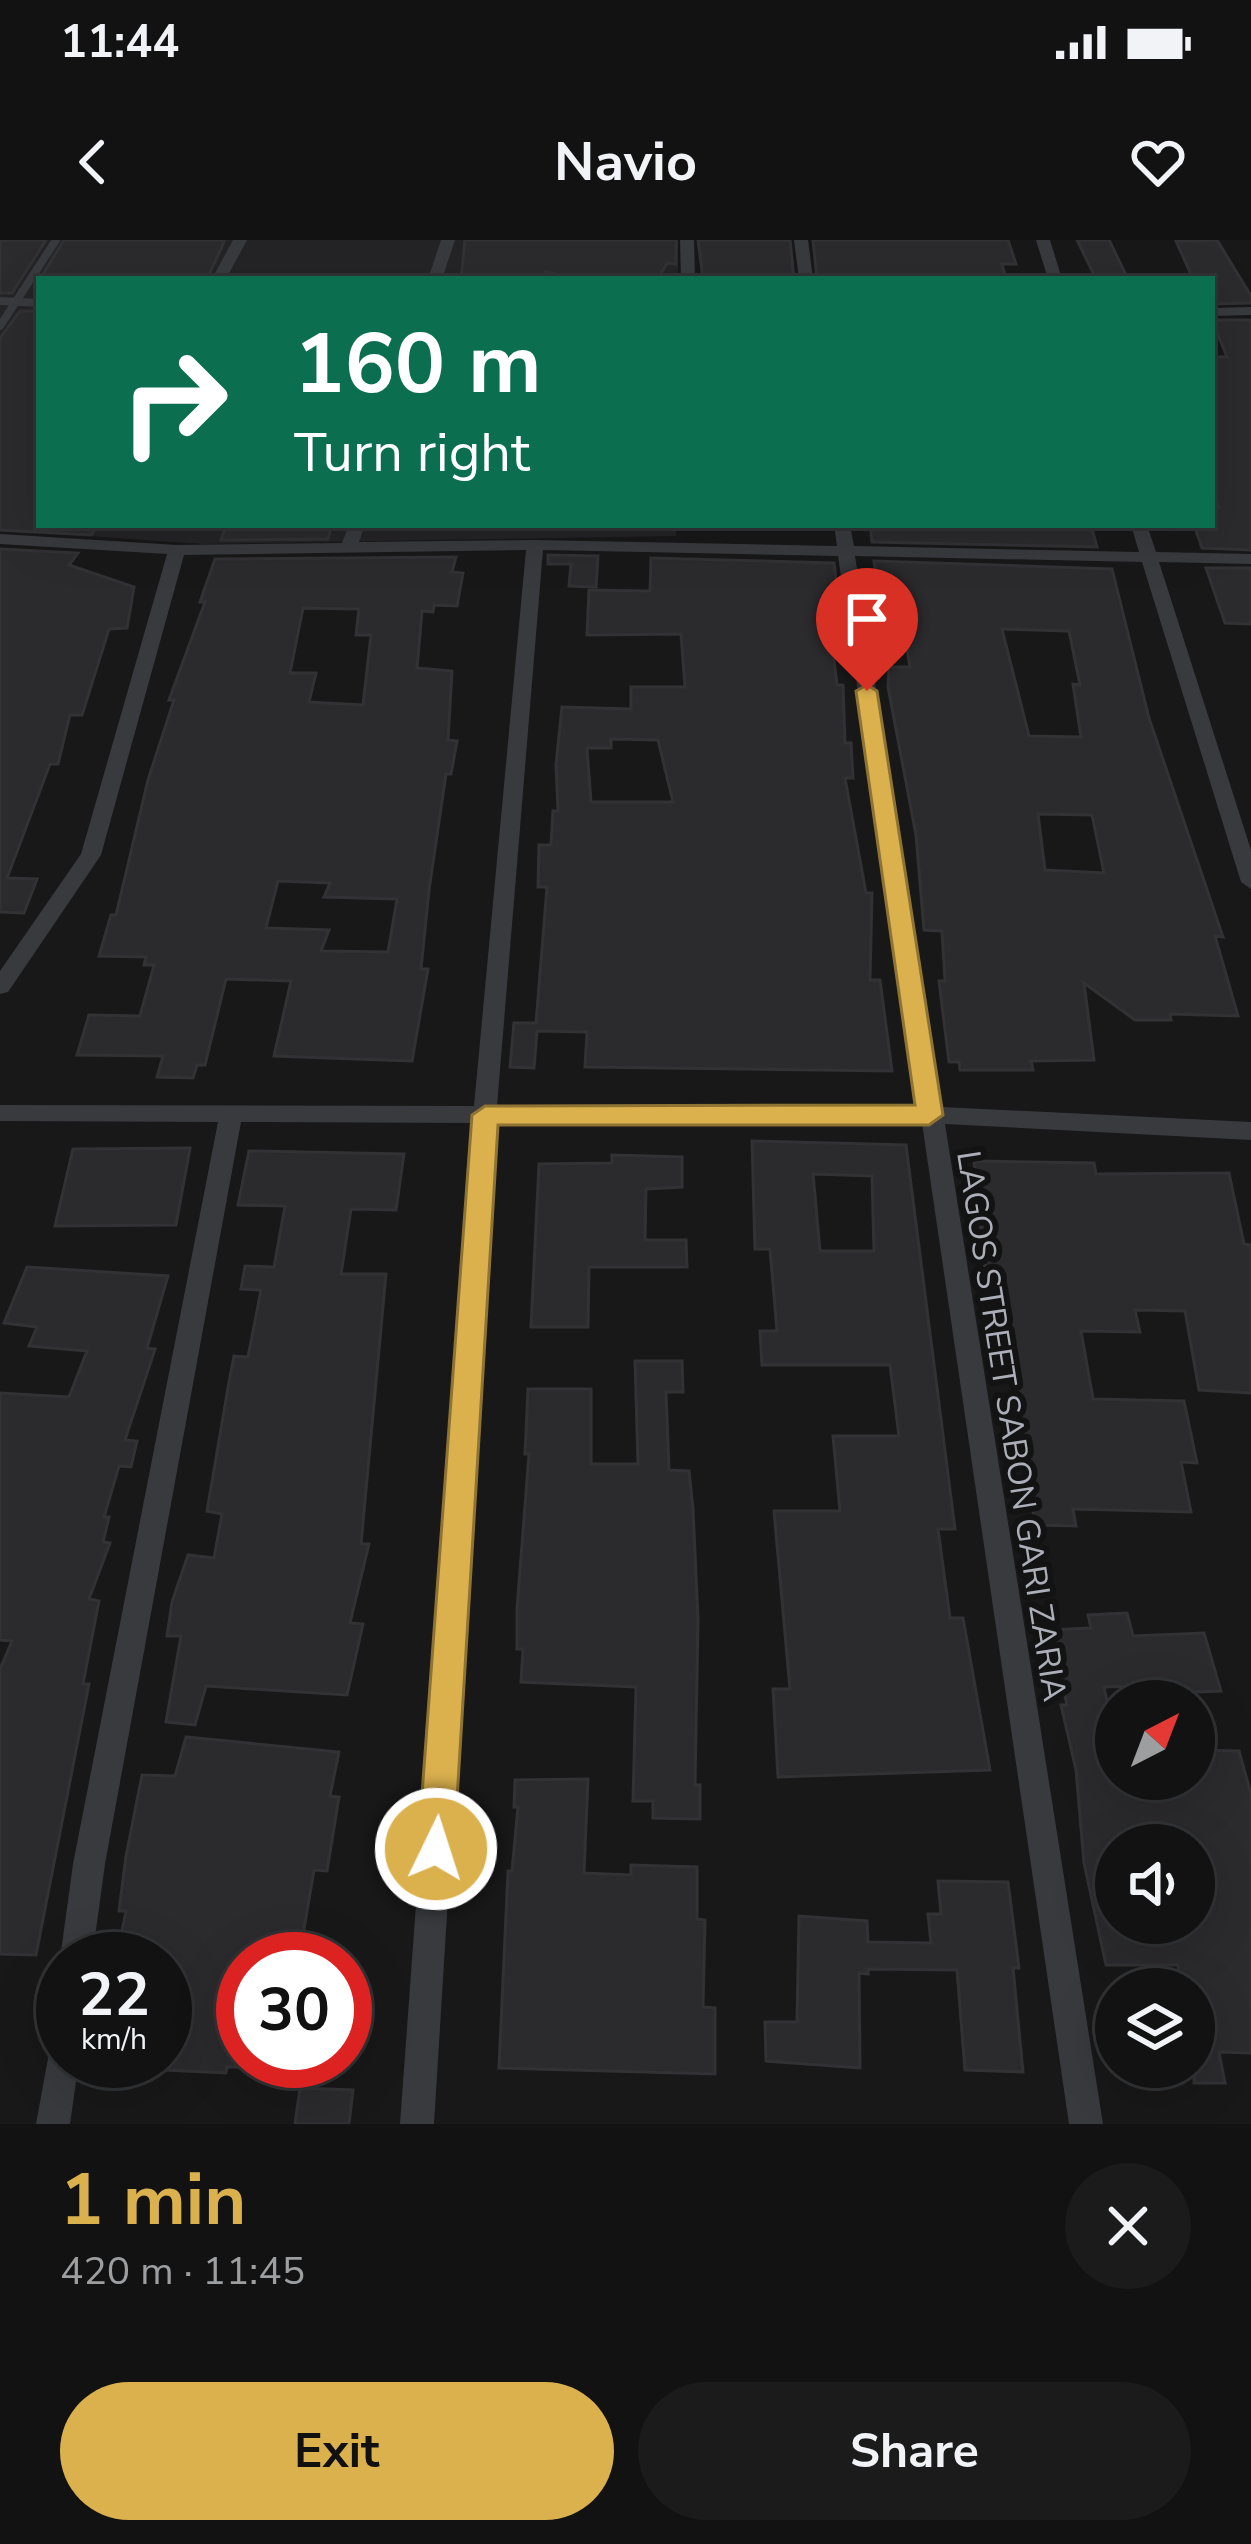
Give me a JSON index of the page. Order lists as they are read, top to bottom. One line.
{"streets":{"street":["LAGOS STREET SABON GARI ZARIA"]},"north":"top right","page":{"status":"11:44","header":"Navio","turn":["160 m","Turn right"],"speed":"22 km/h","limit":"30","heading":["1 min","420 m · 11:45"],"buttons":["Exit","Share"]}}
